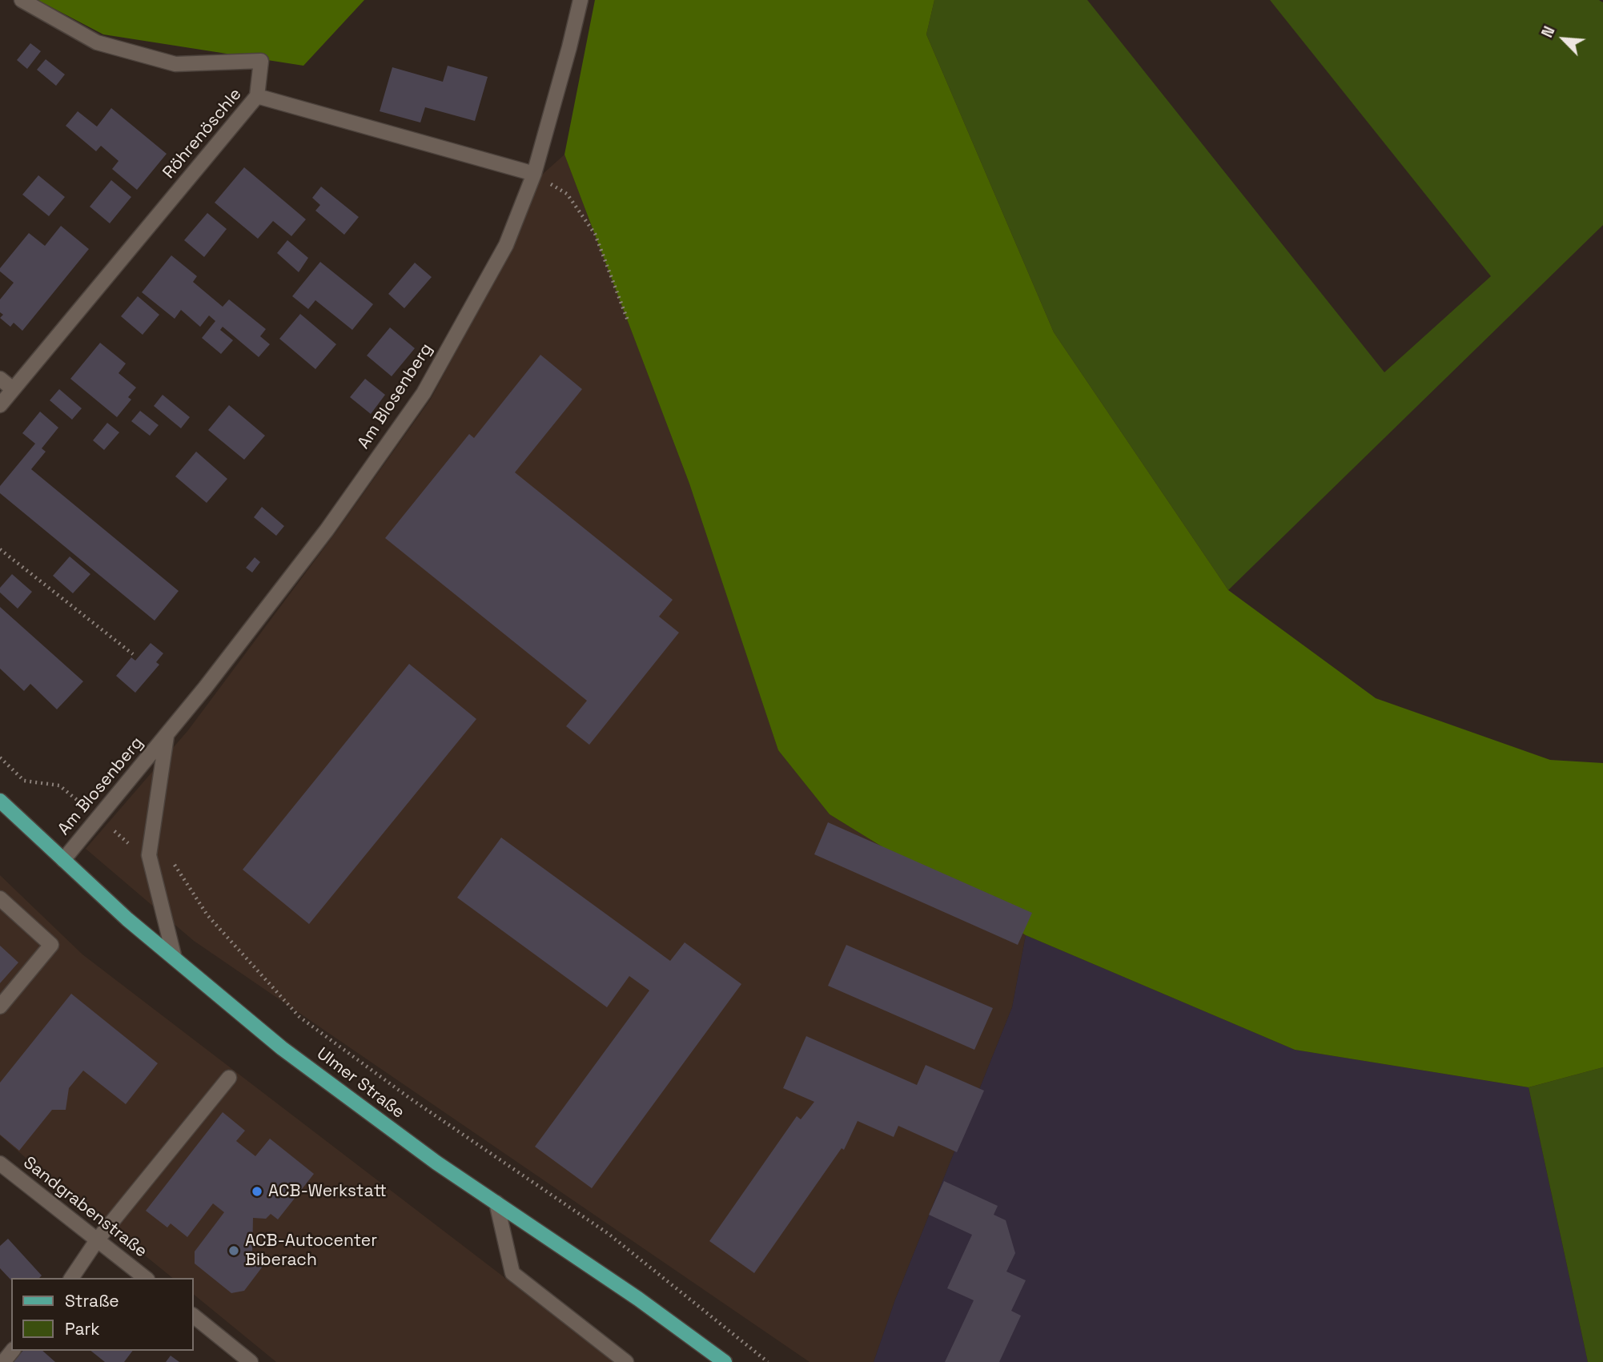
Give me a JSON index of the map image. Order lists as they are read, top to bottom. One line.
{"streets":{"main road":["Ulmer Straße"],"street":["Röhrenöschle","Am Blosenberg","Sandgrabenstraße"]},"crossings":[["Röhrenöschle","Am Blosenberg"],["Am Blosenberg","Ulmer Straße"]],"places":["ACB-Werkstatt","ACB-Autocenter Biberach"],"legend":["Straße","Park"],"north":"top left"}
